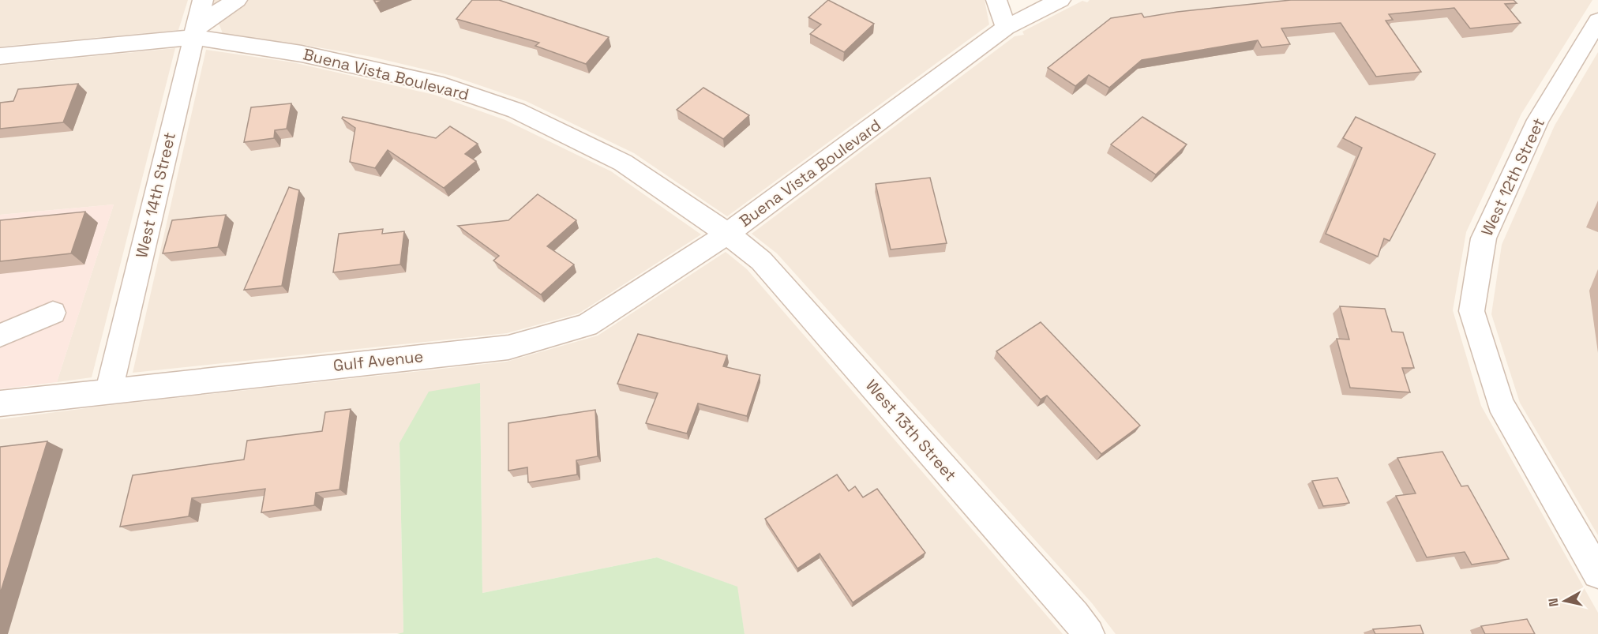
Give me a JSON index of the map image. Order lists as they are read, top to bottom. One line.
{"streets":{"street":["Buena Vista Boulevard","West 12th Street","West 14th Street","Gulf Avenue","West 13th Street"]},"crossings":[["Buena Vista Boulevard","West 14th Street"],["Buena Vista Boulevard","Gulf Avenue"],["Buena Vista Boulevard","West 13th Street"],["West 14th Street","Gulf Avenue"],["Gulf Avenue","West 13th Street"]],"north":"left"}
